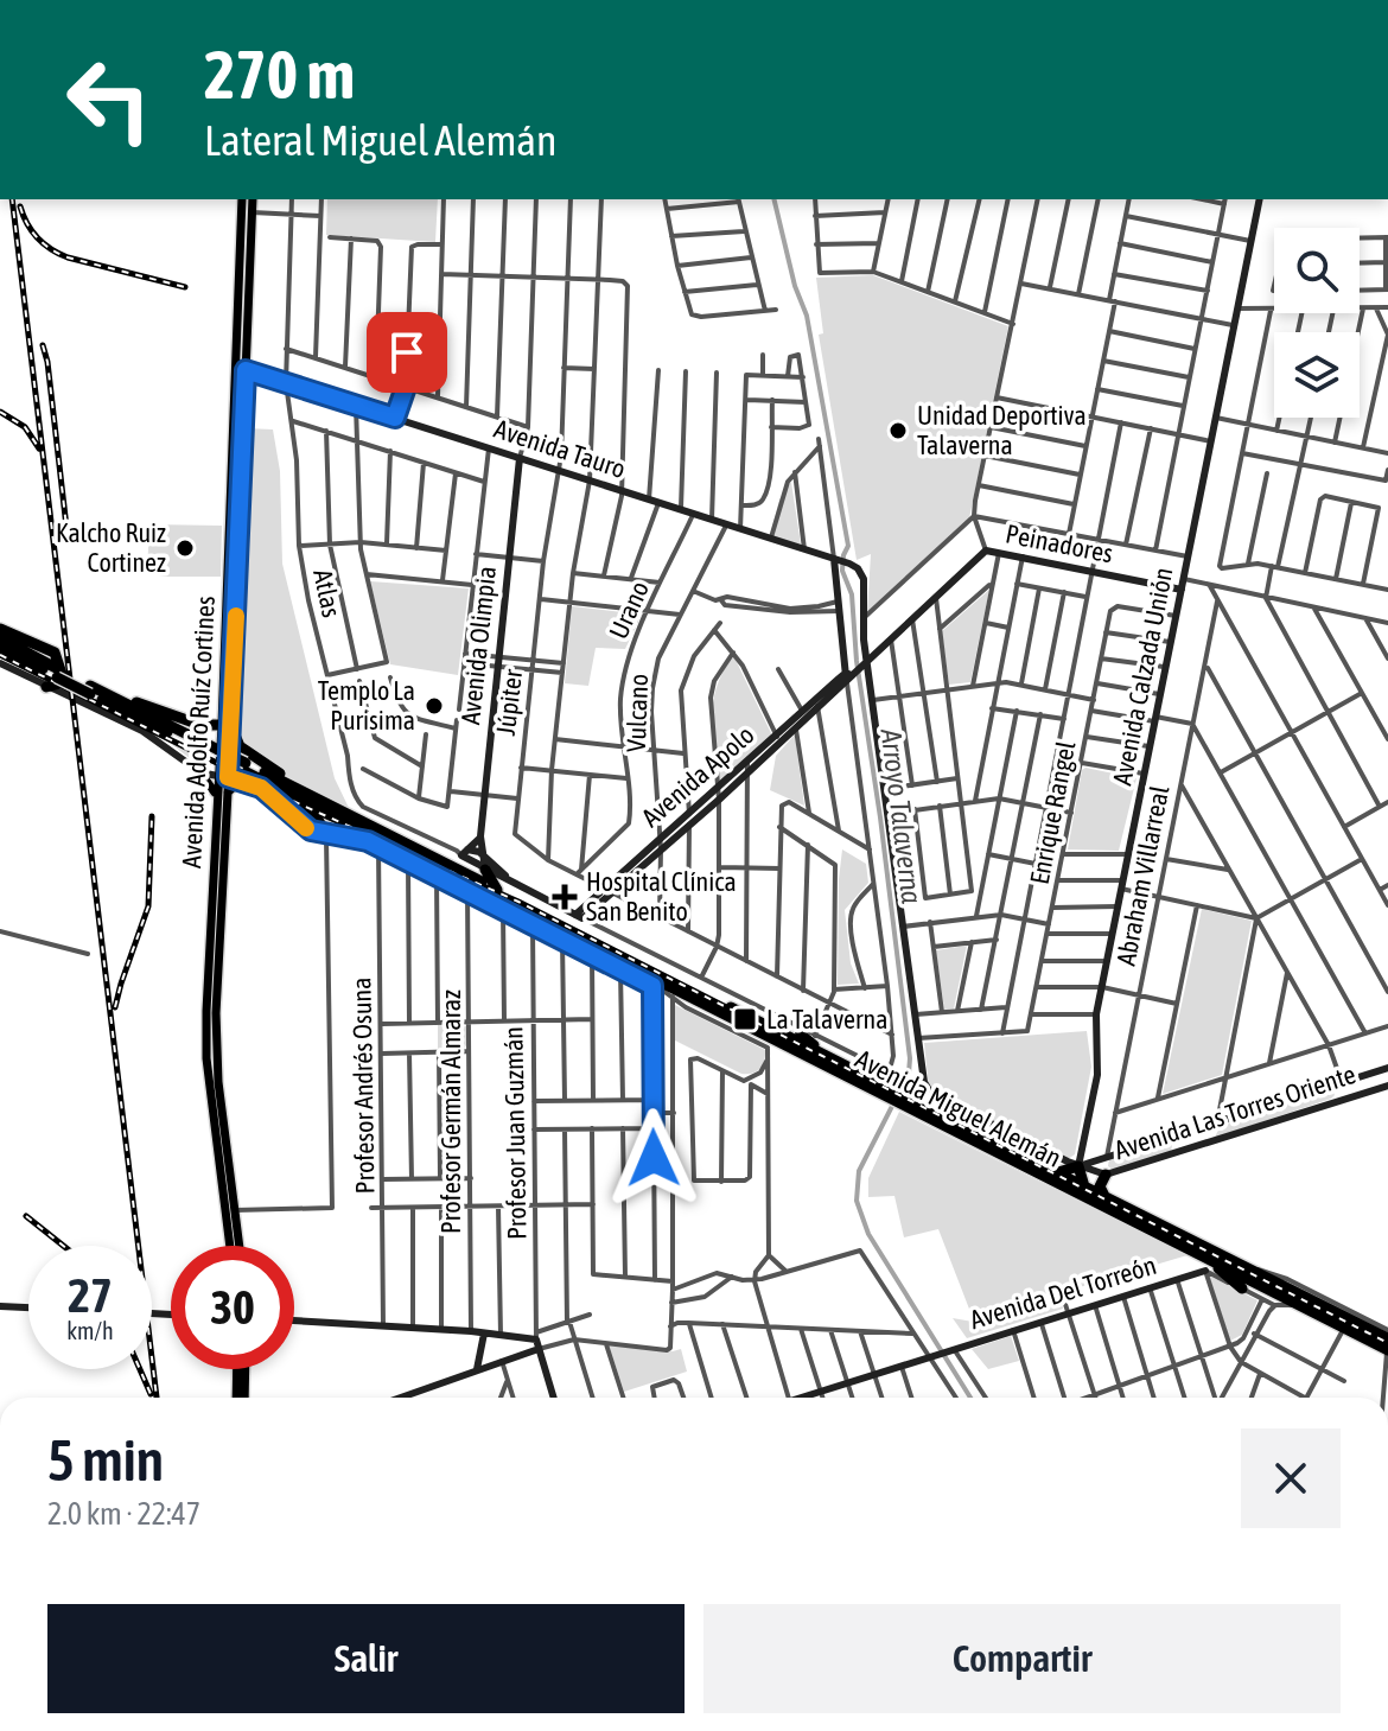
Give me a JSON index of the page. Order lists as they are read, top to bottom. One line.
{"streets":{"highway":["Avenida Miguel Alemán"],"main road":["Avenida Adolfo Ruíz Cortines"],"street":["Avenida Tauro","Peinadores","Atlas","Urano","Avenida Olimpia","Avenida Calzada Unión","Júpiter","Vulcano","Avenida Apolo","Enrique Rangel","Abraham Villarreal","Profesor Andrés Osuna","Profesor Germán Almaraz","Avenida Las Torres Oriente","Profesor Juan Guzmán","Avenida Del Torreón"]},"crossings":[["Avenida Tauro","Atlas"],["Avenida Tauro","Urano"],["Avenida Tauro","Avenida Olimpia"],["Avenida Tauro","Júpiter"],["Avenida Tauro","Vulcano"],["Avenida Tauro","Avenida Adolfo Ruíz Cortines"],["Peinadores","Avenida Calzada Unión"],["Peinadores","Avenida Apolo"],["Atlas","Avenida Miguel Alemán"],["Urano","Júpiter"],["Avenida Olimpia","Avenida Miguel Alemán"],["Avenida Calzada Unión","Enrique Rangel"],["Avenida Calzada Unión","Avenida Las Torres Oriente"],["Júpiter","Vulcano"],["Júpiter","Avenida Apolo"],["Júpiter","Avenida Miguel Alemán"],["Vulcano","Avenida Apolo"],["Avenida Adolfo Ruíz Cortines","Avenida Miguel Alemán"],["Avenida Apolo","Avenida Miguel Alemán"],["Abraham Villarreal","Avenida Las Torres Oriente"],["Profesor Andrés Osuna","Avenida Miguel Alemán"]],"water":["Arroyo Talaverna"],"places":{"other":["Unidad Deportiva Talaverna","Kalcho Ruiz Cortinez","Templo La Purisima"],"health":["Hospital Clínica San Benito"],"transit":["La Talaverna"]},"page":{"turn":["270 m","Lateral Miguel Alemán"],"speed":"27 km/h","limit":"30","heading":["5 min","2.0 km · 22:47"],"buttons":["Salir","Compartir"]}}
